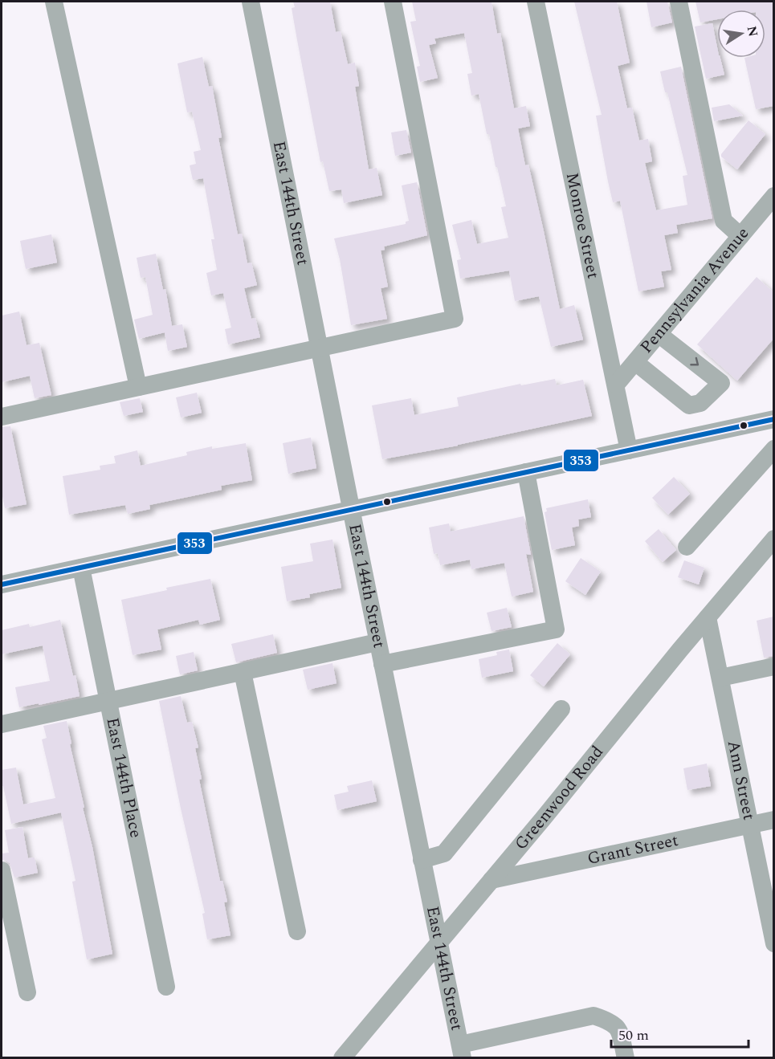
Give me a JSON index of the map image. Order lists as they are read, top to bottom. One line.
{"streets":{"street":["East 144th Street","Monroe Street","Pennsylvania Avenue","East 144th Place","Ann Street","Greenwood Road","Grant Street"]},"crossings":[["East 144th Street","Greenwood Road"],["Monroe Street","Pennsylvania Avenue"],["Ann Street","Greenwood Road"],["Ann Street","Grant Street"],["Greenwood Road","Grant Street"]],"lines":["transit line 353"],"scale_bar":"50 m","north":"right"}
